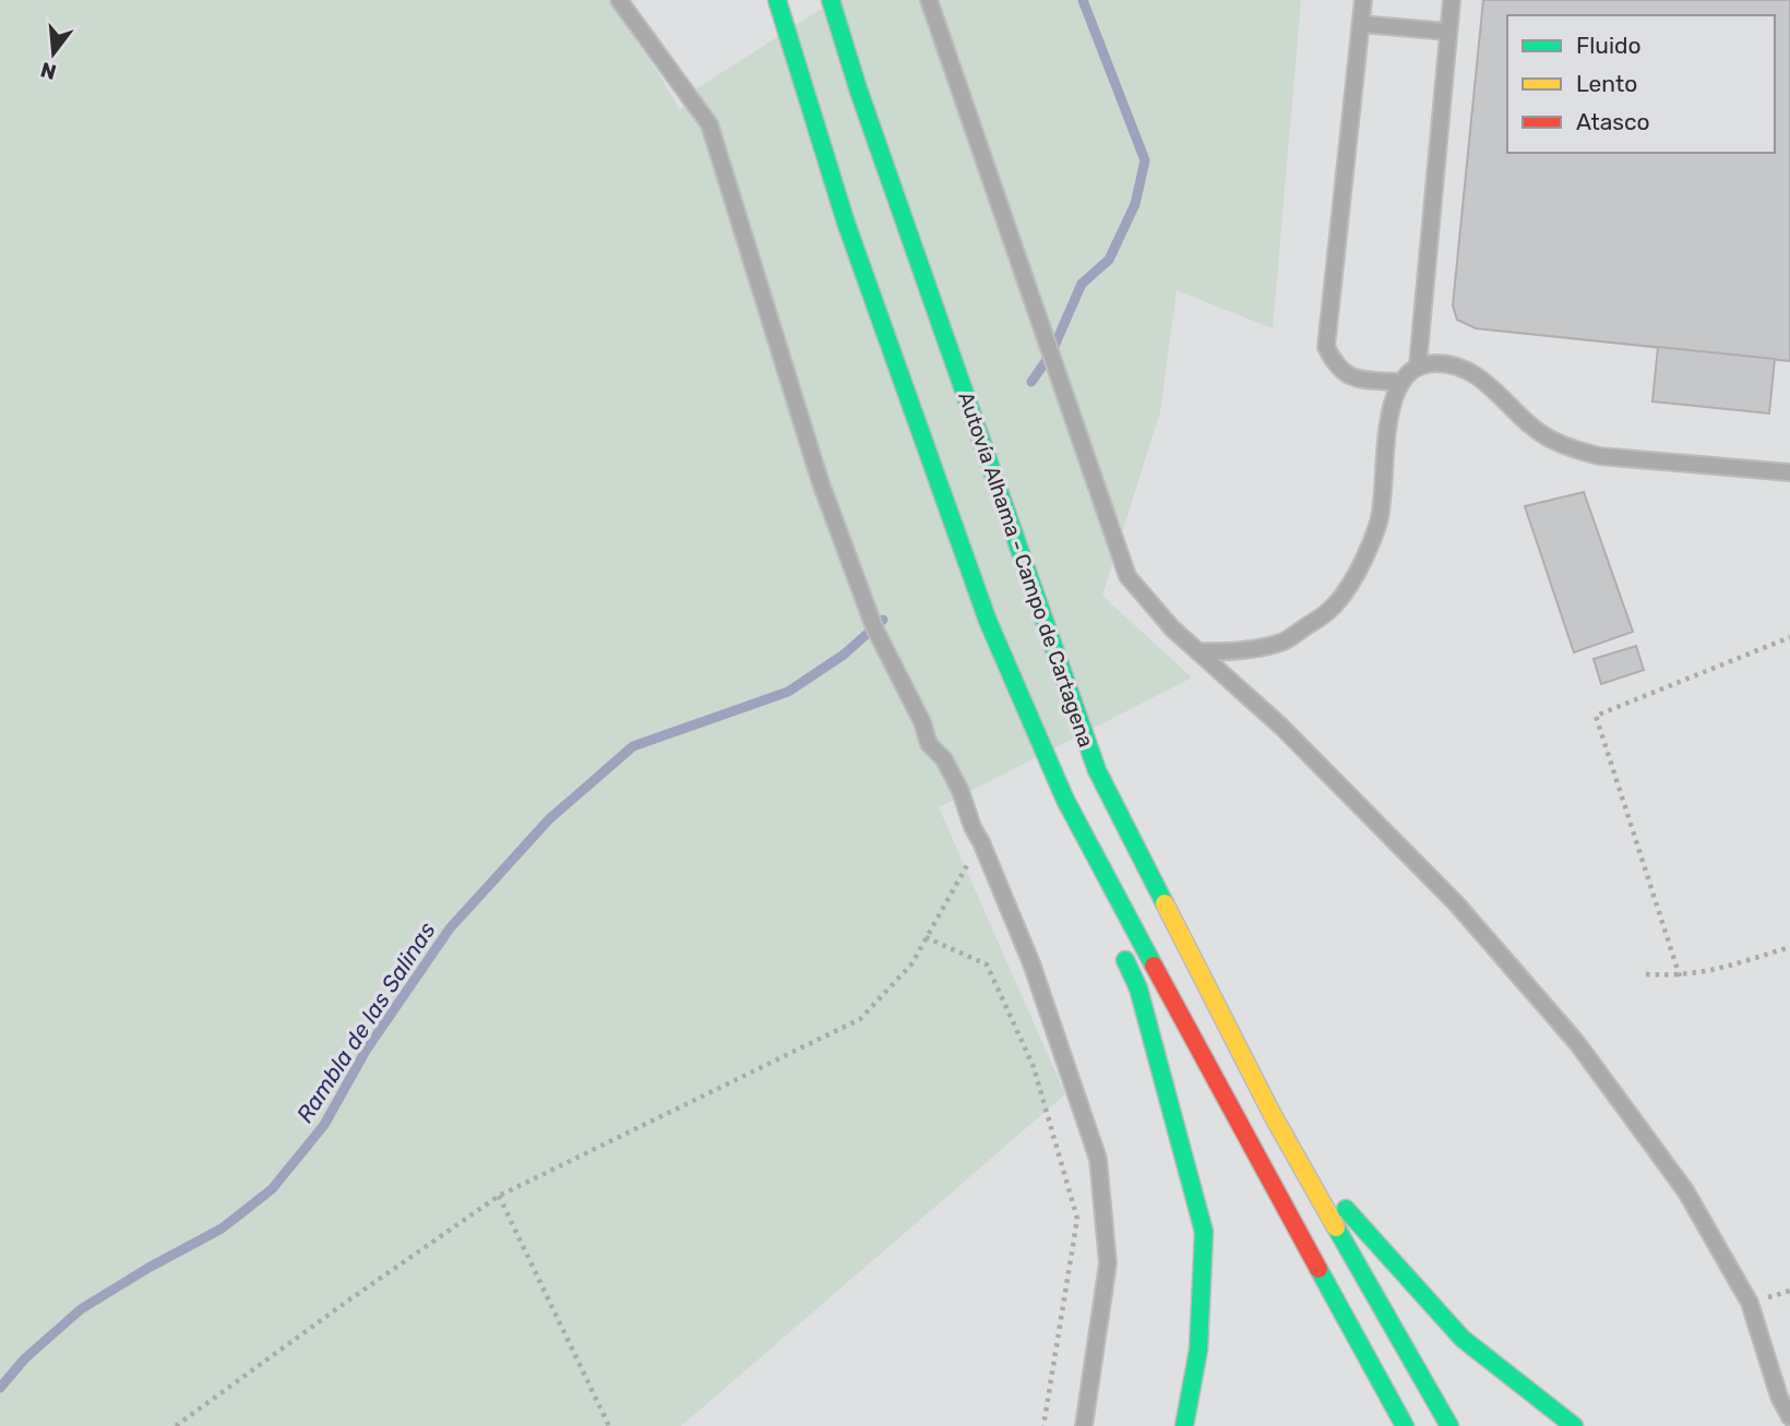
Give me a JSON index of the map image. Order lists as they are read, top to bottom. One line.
{"streets":{"highway":["Autovía Alhama - Campo de Cartagena"]},"water":["Rambla de las Salinas"],"legend":["Fluido","Lento","Atasco"],"north":"bottom"}
